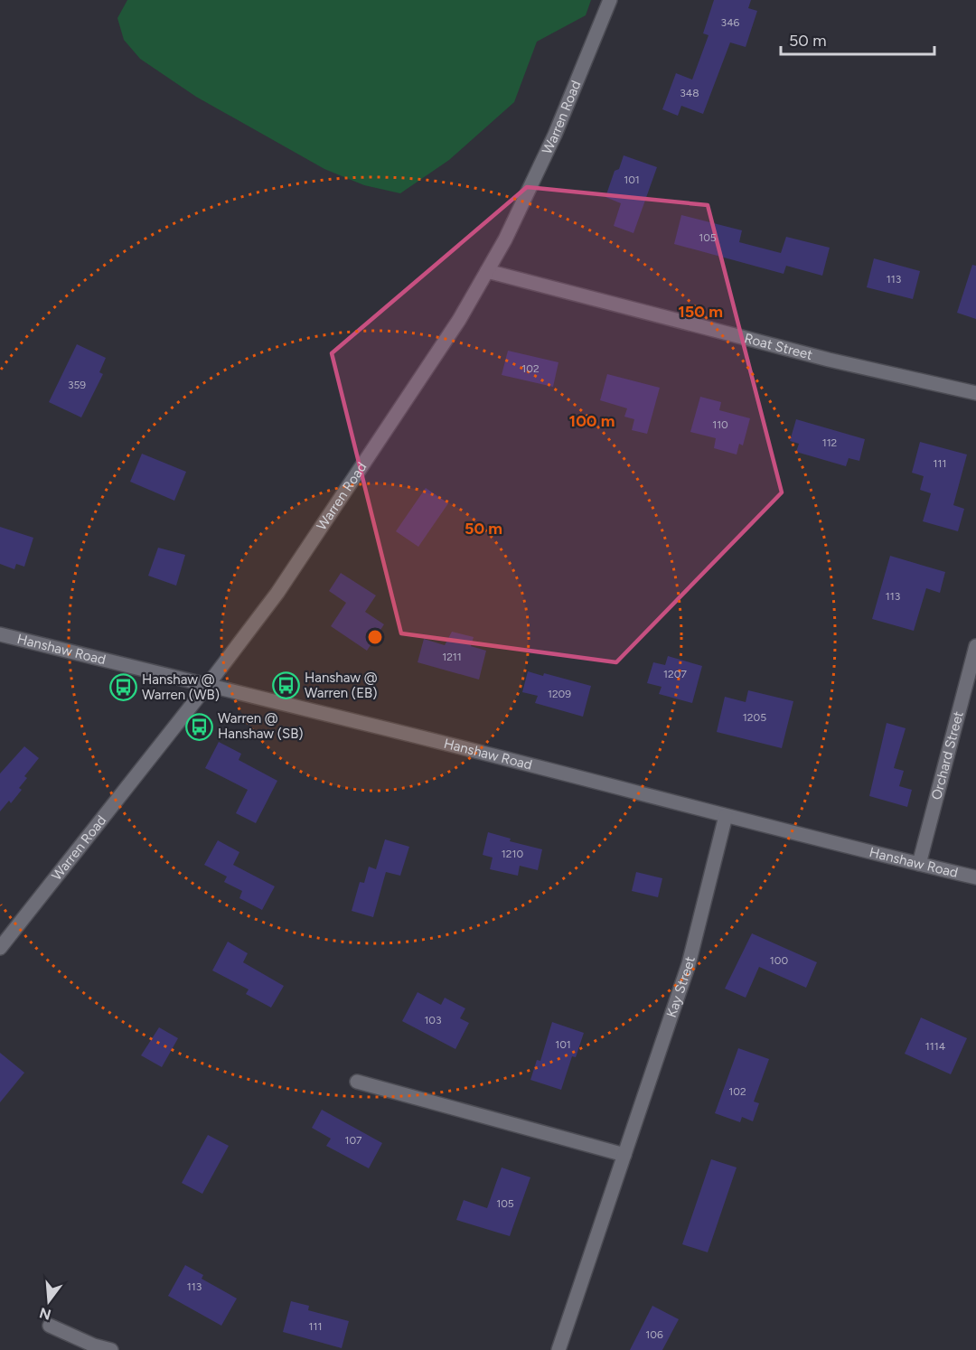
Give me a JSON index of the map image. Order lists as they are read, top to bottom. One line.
{"streets":{"street":["Warren Road","Roat Street","Hanshaw Road","Orchard Street","Kay Street"]},"crossings":[["Warren Road","Roat Street"],["Warren Road","Hanshaw Road"],["Hanshaw Road","Orchard Street"],["Hanshaw Road","Kay Street"]],"places":{"bus stop":["Hanshaw @ Warren (EB)","Hanshaw @ Warren (WB)","Warren @ Hanshaw (SB)"]},"house_numbers":["346","348","101","105","113","102","359","110","112","111","113","1211","1207","1209","1205","1210","100","103","101","1114","102","107","105","113","111","106"],"scale_bar":"50 m","north":"bottom","rings":["150 m","100 m","50 m"]}
